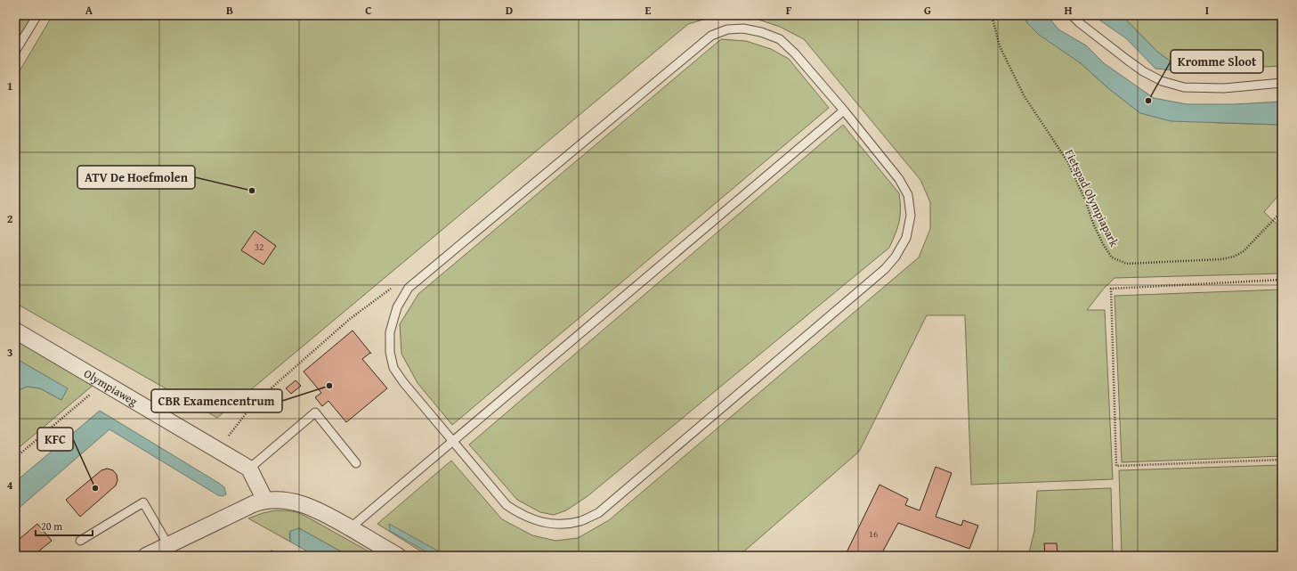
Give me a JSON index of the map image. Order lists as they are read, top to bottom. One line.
{"streets":{"street":["Olympiaweg"],"path":["Fietspad Olympiapark"]},"places":["Kromme Sloot","ATV De Hoefmolen","CBR Examencentrum","KFC"],"house_numbers":["32","16"],"scale_bar":"20 m","grid":{"columns":["A","B","C","D","E","F","G","H","I"],"rows":["1","2","3","4"]}}
